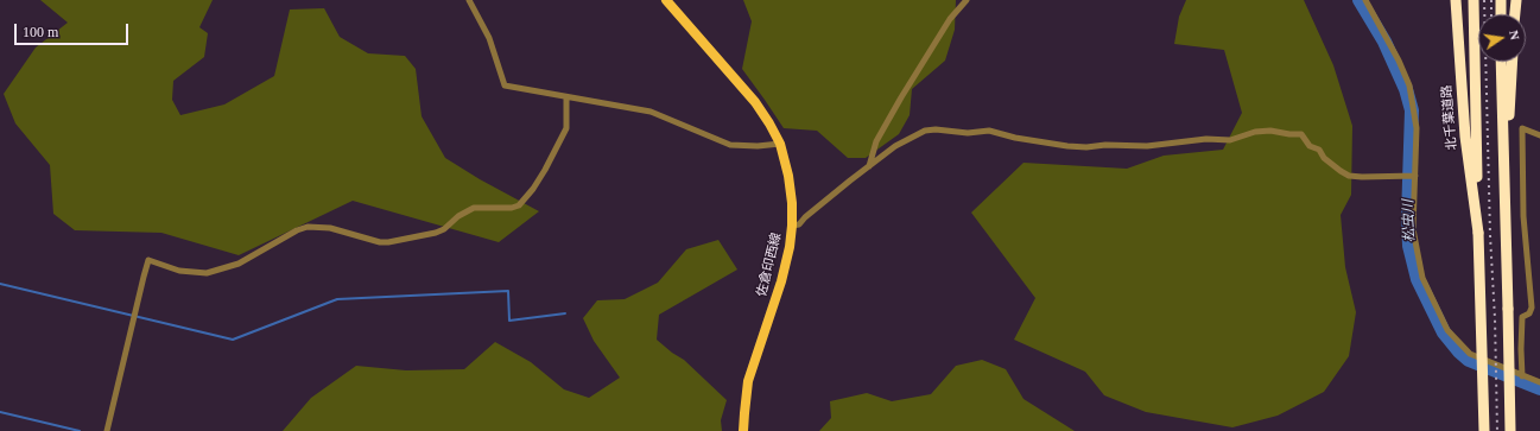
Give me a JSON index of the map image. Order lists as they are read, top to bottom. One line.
{"streets":{"highway":["北千葉道路"],"main road":["佐倉印西線"]},"water":["松虫川"],"scale_bar":"100 m","north":"right"}
